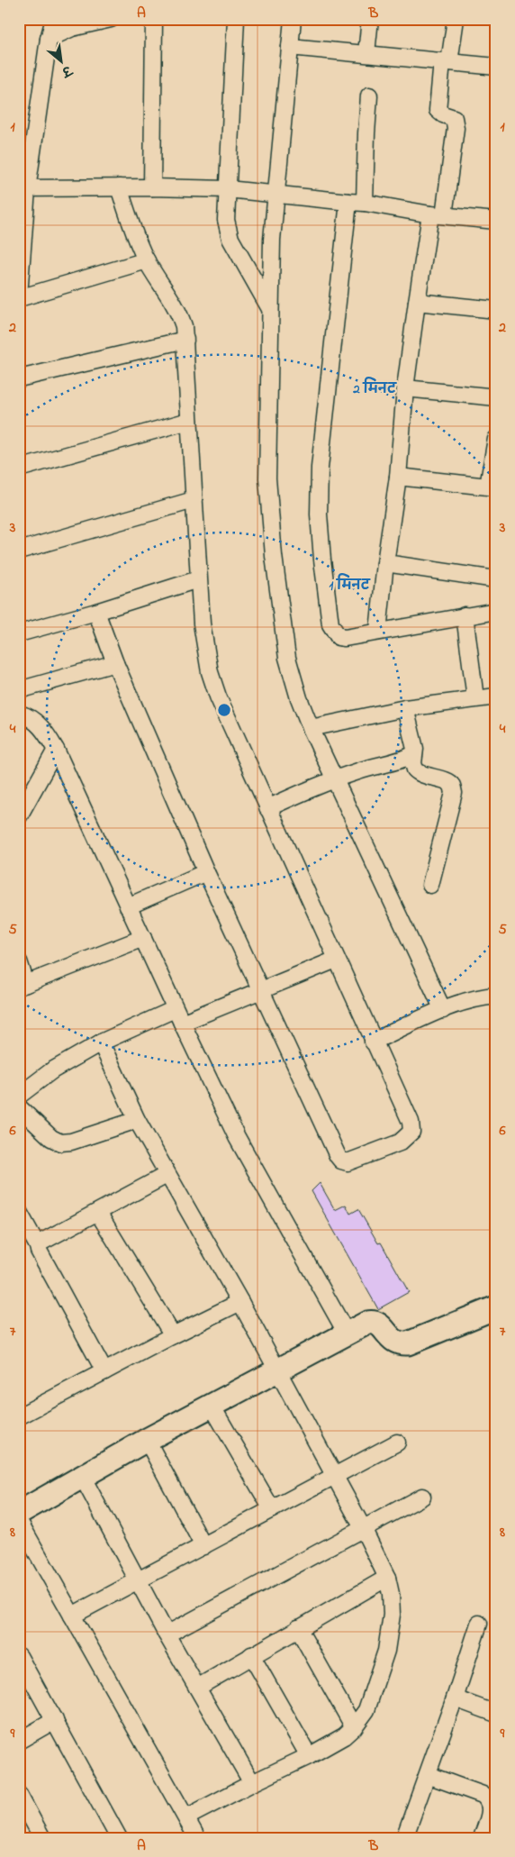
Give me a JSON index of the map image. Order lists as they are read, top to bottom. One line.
{"north":"bottom right","grid":{"columns":["A","B"],"rows":["1","2","3","4","5","6","7","8","9"]},"rings":["2 मिनट","1 मिनट"]}
